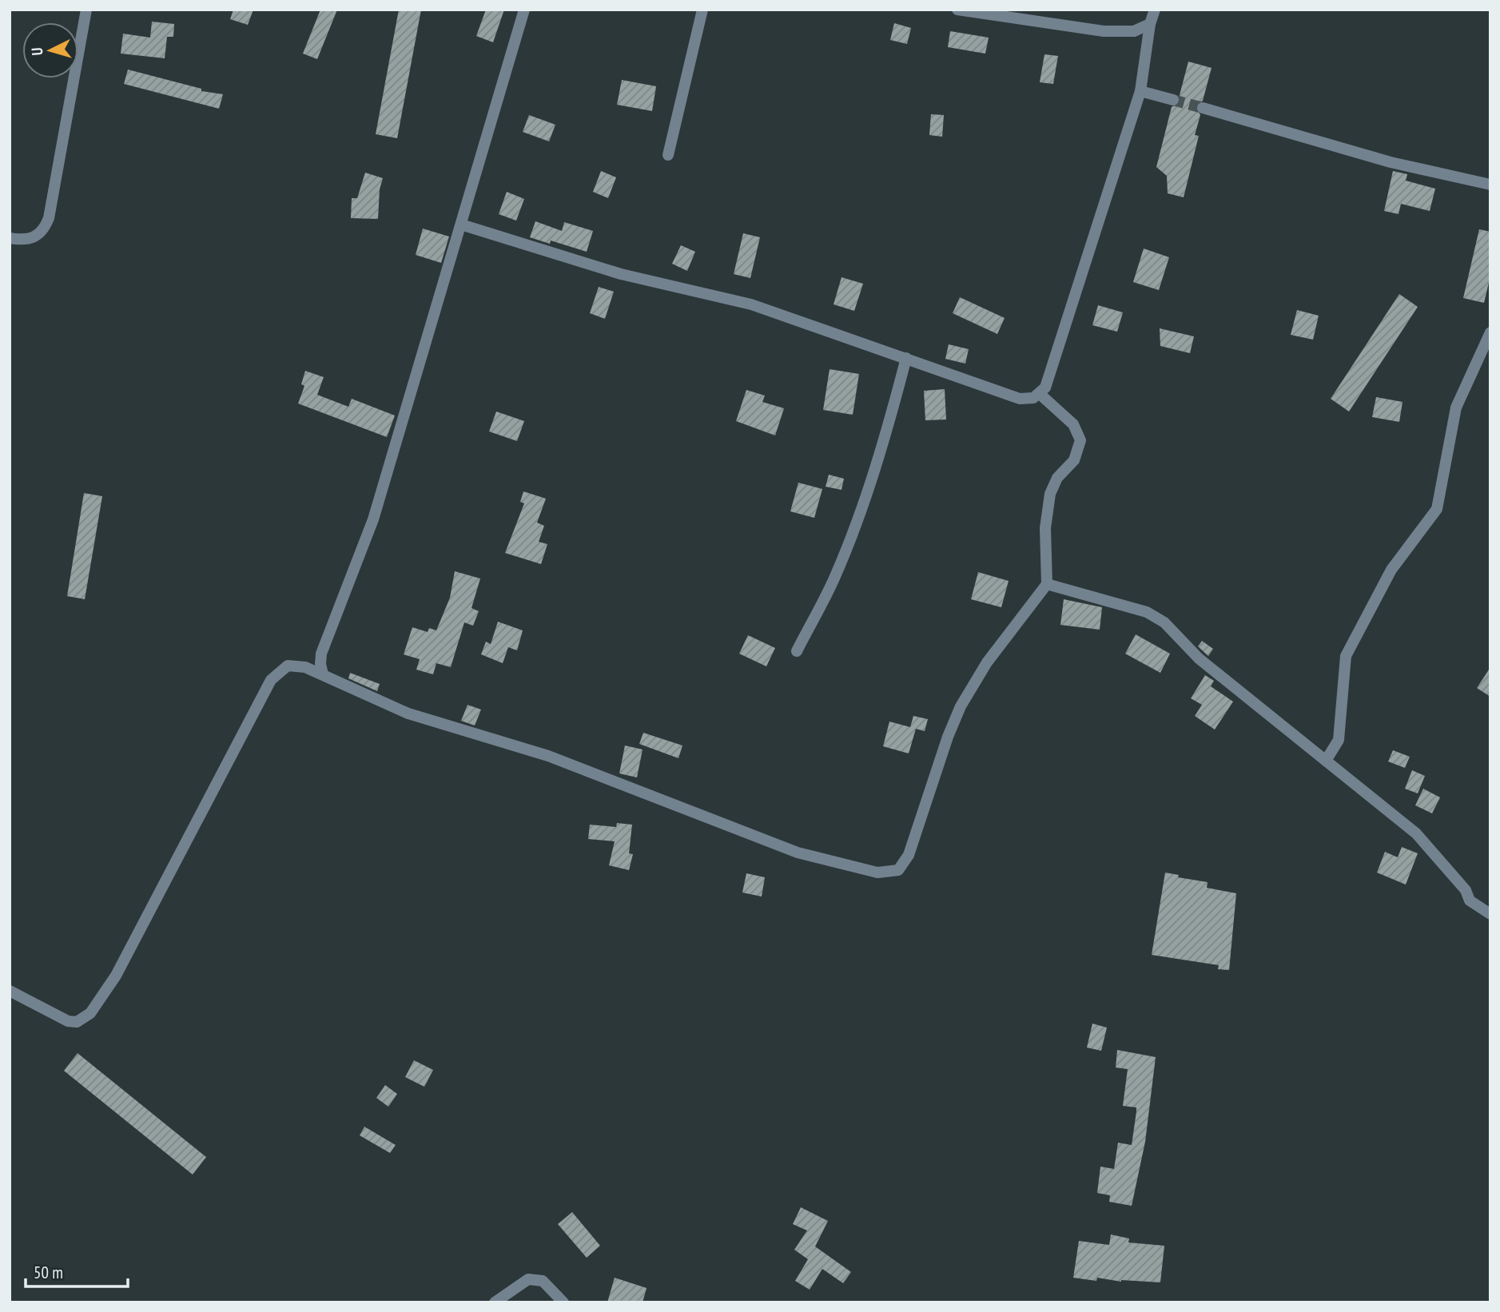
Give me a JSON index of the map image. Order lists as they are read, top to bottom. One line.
{"scale_bar":"50 m","north":"left"}
